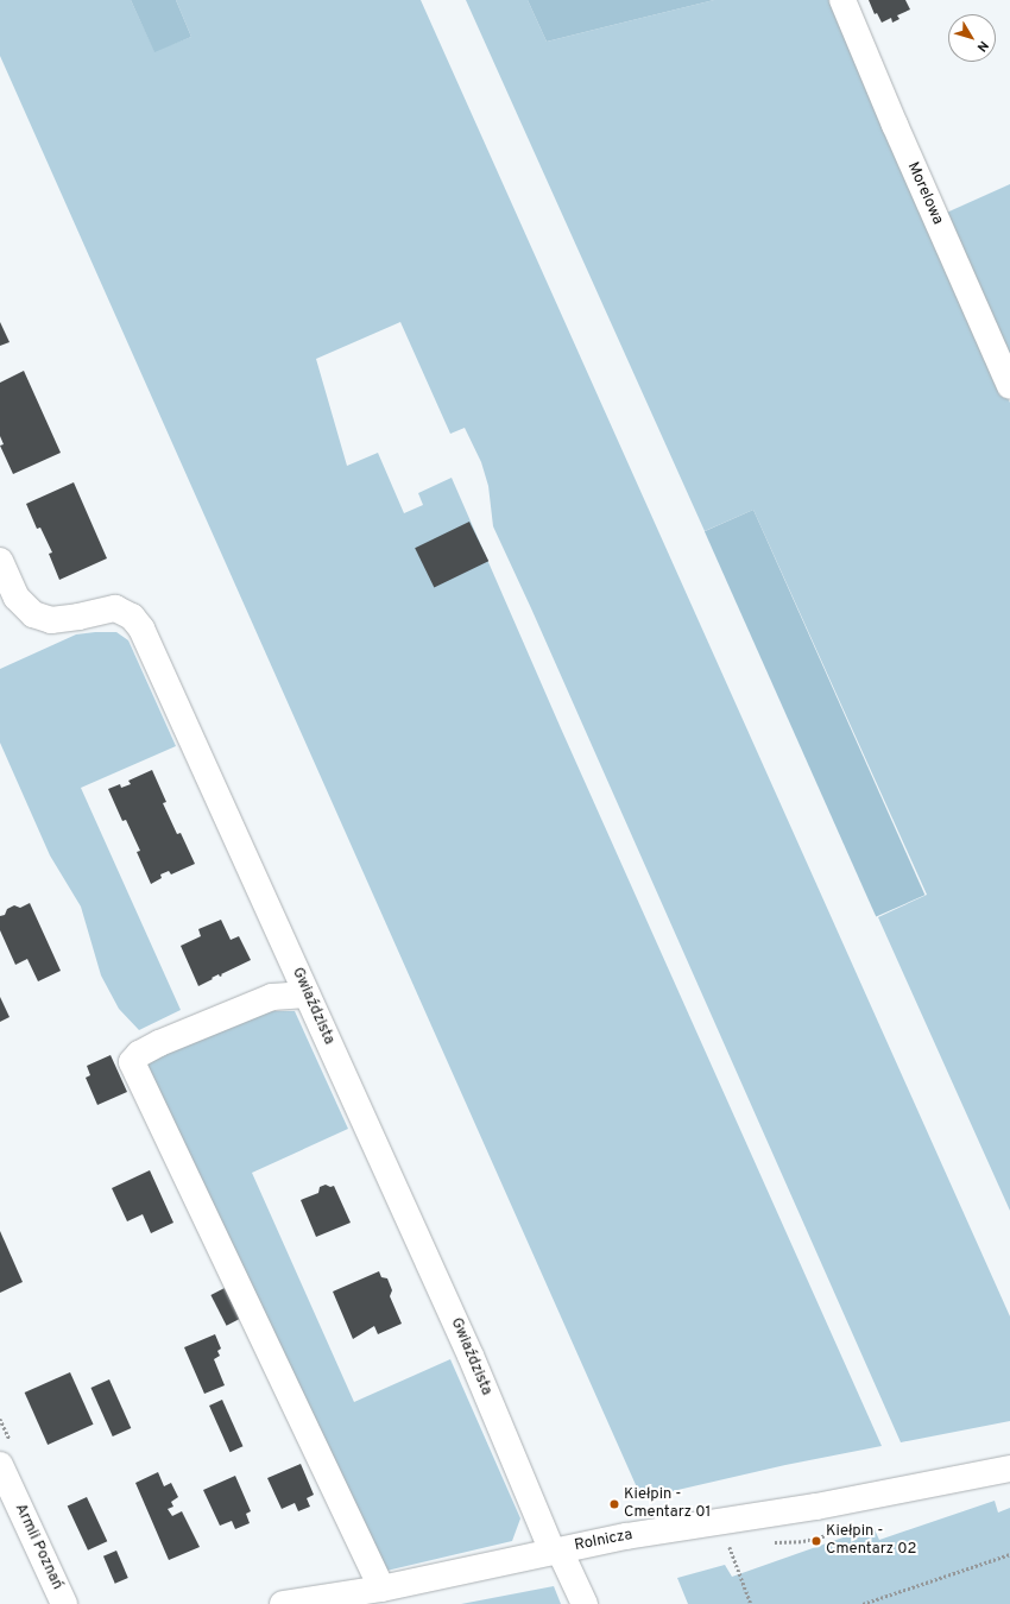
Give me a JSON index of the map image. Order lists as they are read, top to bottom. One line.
{"streets":{"street":["Morelowa","Gwiaździsta","Rolnicza","Armii Poznań"]},"crossings":[["Gwiaździsta","Rolnicza"]],"places":["Kiełpin - Cmentarz 01","Kiełpin - Cmentarz 02"],"north":"bottom right"}
